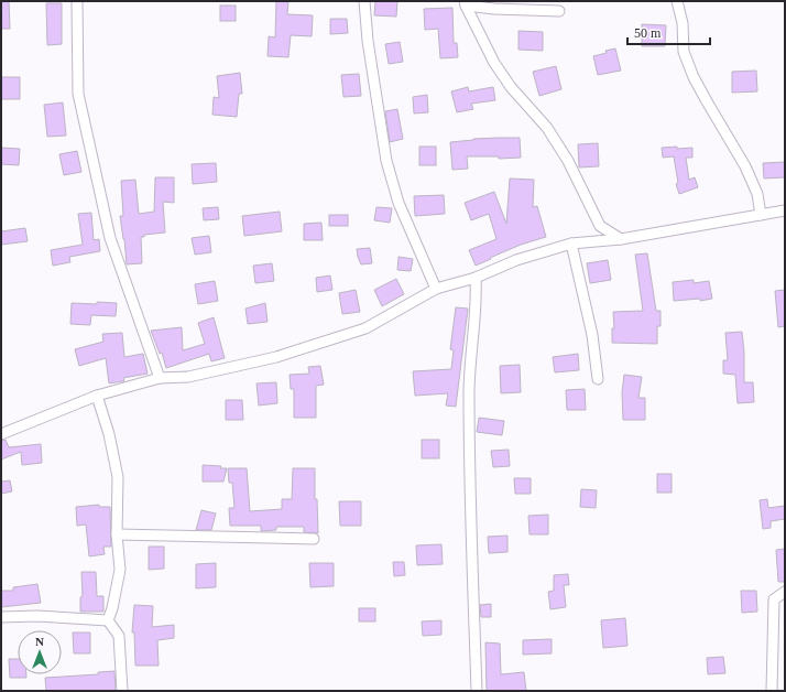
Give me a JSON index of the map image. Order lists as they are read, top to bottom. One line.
{"scale_bar":"50 m","north":"top"}
